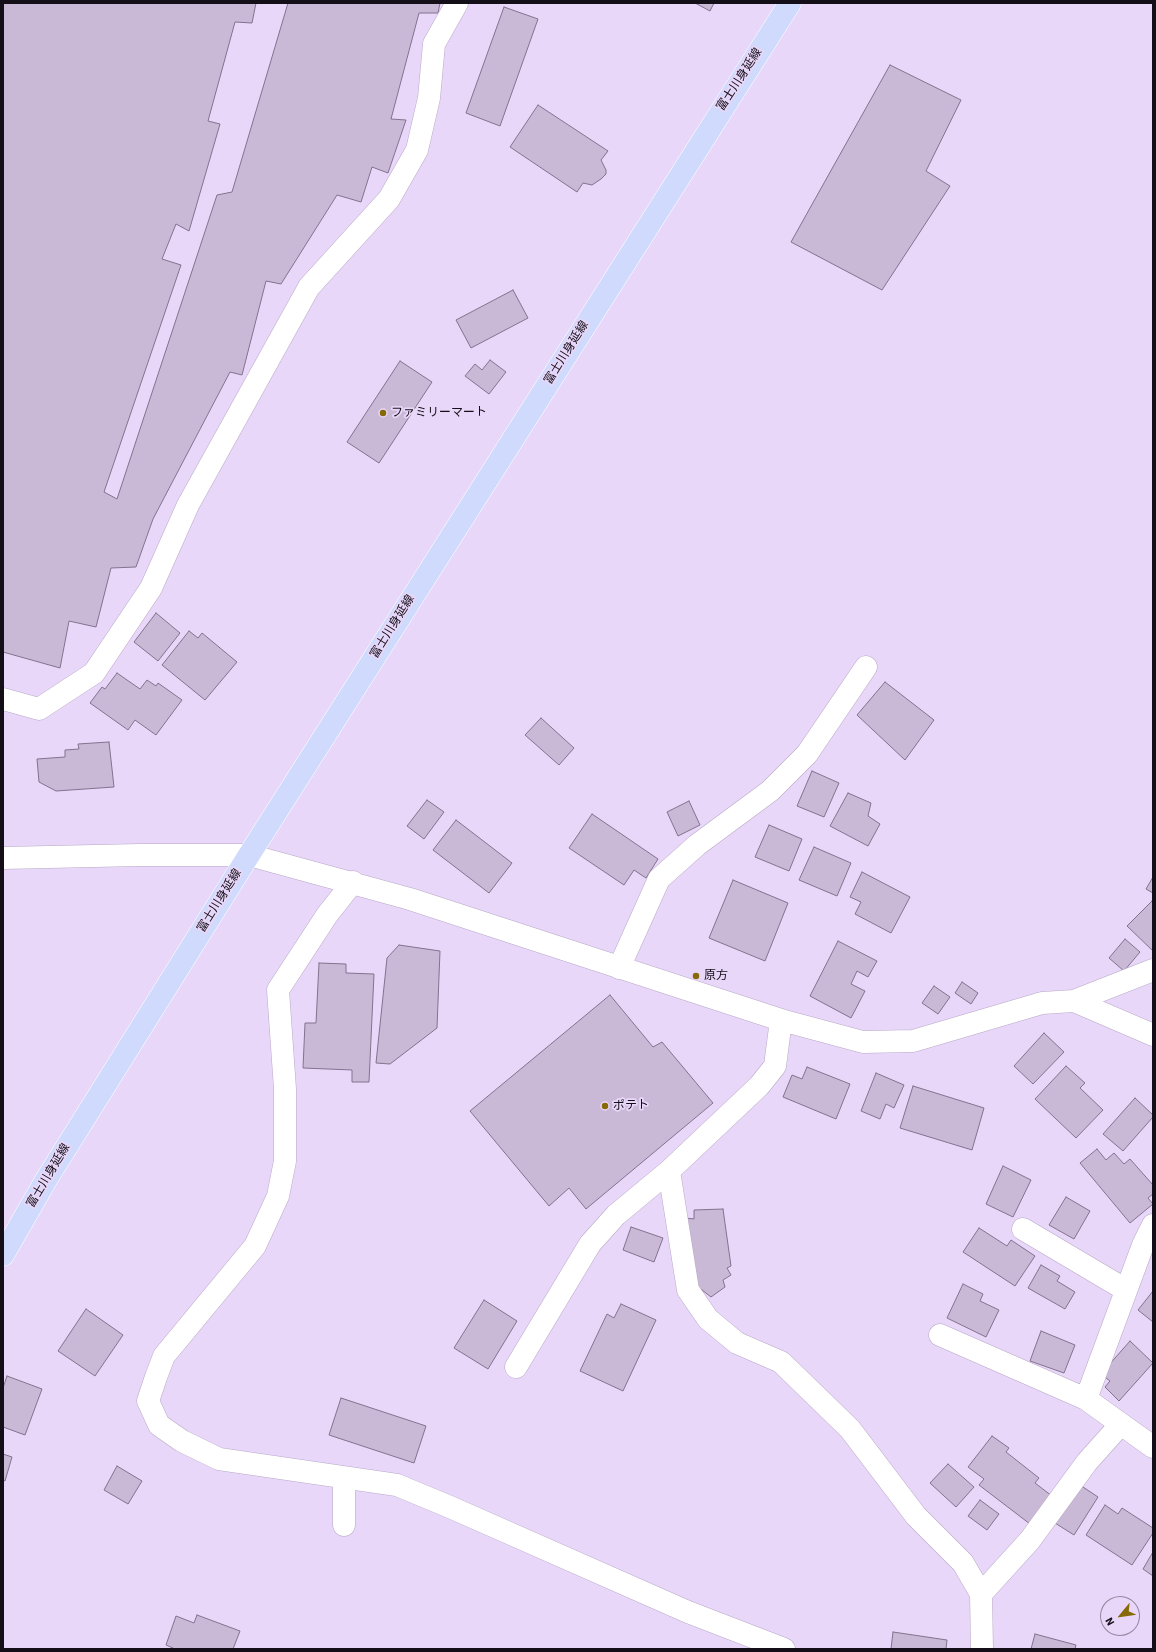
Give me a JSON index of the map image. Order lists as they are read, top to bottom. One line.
{"streets":{"main road":["富士川身延線"]},"places":["ファミリーマート","原方","ポテト"],"north":"bottom left"}
